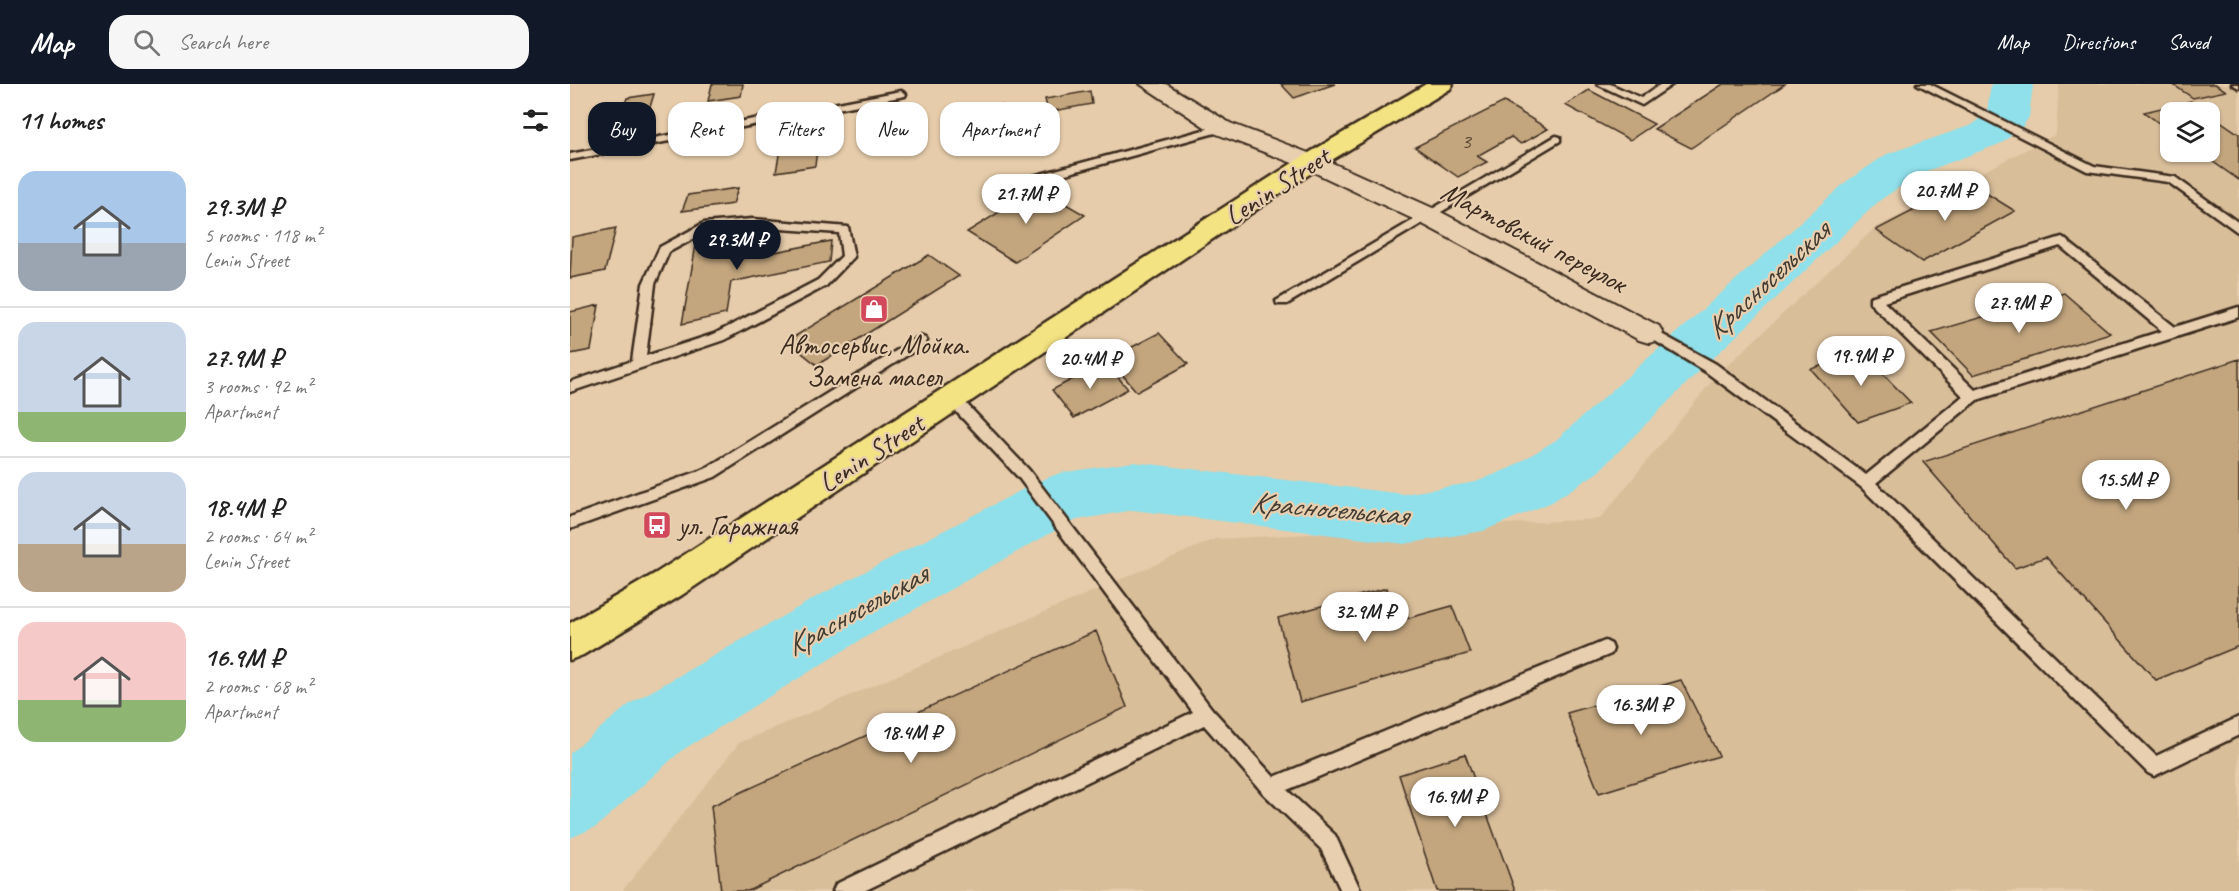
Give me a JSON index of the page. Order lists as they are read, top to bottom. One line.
{"streets":{"main road":["Lenin Street"],"street":["Мартовский переулок"]},"crossings":[["Lenin Street","Мартовский переулок"]],"water":["Красносельская"],"places":{"shop":["Автосервис, Мойка. Замена масел"],"bus stop":["ул. Гаражная"]},"house_numbers":["3"],"page":{"header":"Map","search":"Search here","nav":["Map","Directions","Saved"],"heading":"11 homes","chip":["Buy","Rent","Filters","New","Apartment"],"list":[{"name":"29.3M ₽","note":"5 rooms · 118 m² · Lenin Street"},{"name":"27.9M ₽","note":"3 rooms · 92 m² · Apartment"},{"name":"18.4M ₽","note":"2 rooms · 64 m² · Lenin Street"},{"name":"16.9M ₽","note":"2 rooms · 68 m² · Apartment"}],"price":["20.7M ₽","21.7M ₽","29.3M ₽","27.9M ₽","19.9M ₽","20.4M ₽","15.5M ₽","32.9M ₽","16.3M ₽","18.4M ₽","16.9M ₽"]}}
